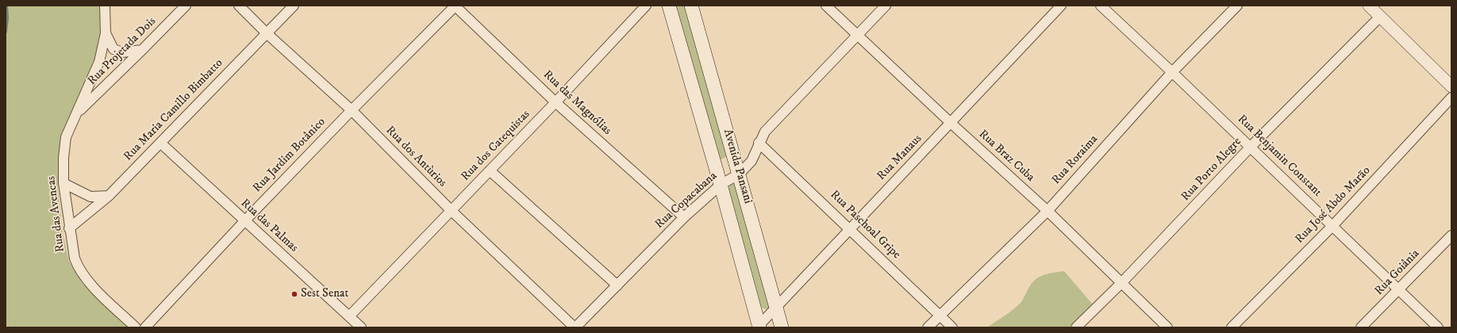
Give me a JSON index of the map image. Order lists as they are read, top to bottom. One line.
{"streets":{"main road":["Avenida Pansani"],"street":["Rua Projetada Dois","Rua das Magnólias","Rua Maria Camillo Bimbatto","Rua dos Catequistas","Rua Jardim Botânico","Rua Braz Cuba","Rua Benjamin Constant","Rua dos Antùrios","Rua Manaus","Rua Roraima","Rua Porto Alegre","Rua Copacabana","Rua José Abdo Marão","Rua das Avencas","Rua Paschoal Gripe","Rua das Palmas","Rua Goiânia"]},"crossings":[["Rua Projetada Dois","Rua das Avencas"],["Rua das Magnólias","Rua dos Catequistas"],["Rua das Magnólias","Rua Jardim Botânico"],["Rua das Magnólias","Rua Copacabana"],["Rua Maria Camillo Bimbatto","Rua dos Antùrios"],["Rua Maria Camillo Bimbatto","Rua das Avencas"],["Rua Maria Camillo Bimbatto","Rua das Palmas"],["Rua dos Catequistas","Rua dos Antùrios"],["Rua dos Catequistas","Rua das Palmas"],["Rua Jardim Botânico","Rua dos Antùrios"],["Rua Jardim Botânico","Rua das Palmas"],["Rua Braz Cuba","Rua Manaus"],["Rua Braz Cuba","Rua Roraima"],["Rua Braz Cuba","Rua Porto Alegre"],["Rua Braz Cuba","Rua Copacabana"],["Rua Benjamin Constant","Rua Roraima"],["Rua Benjamin Constant","Rua Porto Alegre"],["Rua Benjamin Constant","Rua José Abdo Marão"],["Rua Benjamin Constant","Rua Goiânia"],["Rua dos Antùrios","Rua Copacabana"],["Rua Manaus","Avenida Pansani"],["Rua Manaus","Rua Paschoal Gripe"],["Rua Roraima","Rua Paschoal Gripe"],["Avenida Pansani","Rua Copacabana"],["Rua Copacabana","Rua Paschoal Gripe"]],"places":["Sest Senat"]}
